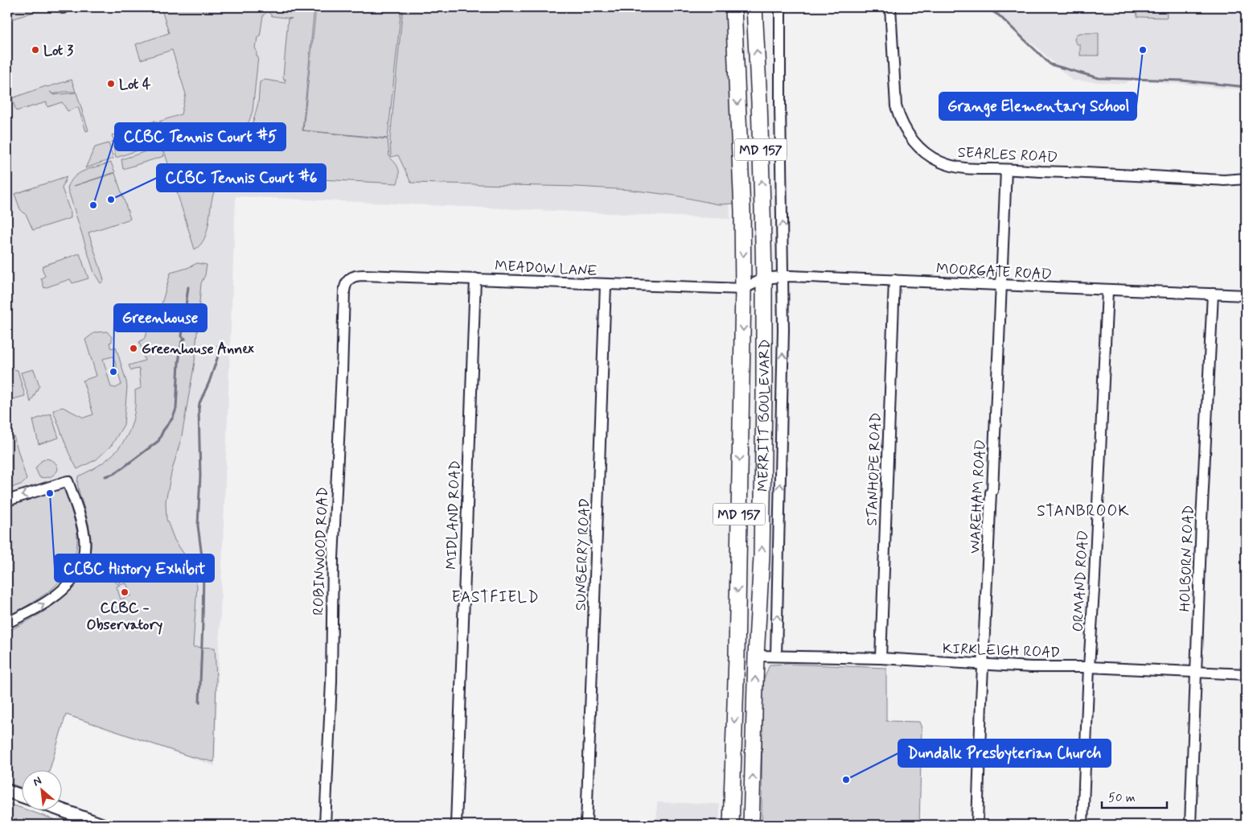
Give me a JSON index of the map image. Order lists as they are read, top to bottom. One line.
{"streets":{"main road":["MD 157","MERRITT BOULEVARD"],"street":["SEARLES ROAD","MEADOW LANE","MOORGATE ROAD","STANHOPE ROAD","WAREHAM ROAD","MIDLAND ROAD","ROBINWOOD ROAD","SUNBERRY ROAD","HOLBORN ROAD","ORMAND ROAD","KIRKLEIGH ROAD"]},"crossings":[["SEARLES ROAD","WAREHAM ROAD"],["MEADOW LANE","MOORGATE ROAD"],["MEADOW LANE","MERRITT BOULEVARD"],["MEADOW LANE","MIDLAND ROAD"],["MEADOW LANE","ROBINWOOD ROAD"],["MEADOW LANE","SUNBERRY ROAD"],["MOORGATE ROAD","MERRITT BOULEVARD"],["MOORGATE ROAD","STANHOPE ROAD"],["MOORGATE ROAD","WAREHAM ROAD"],["MOORGATE ROAD","HOLBORN ROAD"],["MOORGATE ROAD","ORMAND ROAD"],["MERRITT BOULEVARD","KIRKLEIGH ROAD"],["STANHOPE ROAD","KIRKLEIGH ROAD"],["WAREHAM ROAD","KIRKLEIGH ROAD"],["HOLBORN ROAD","KIRKLEIGH ROAD"],["ORMAND ROAD","KIRKLEIGH ROAD"]],"districts":["STANBROOK","EASTFIELD"],"places":["Lot 3","Grange Elementary School","Lot 4","CCBC Tennis Court #6","CCBC Tennis Court #5","Greenhouse Annex","Greenhouse","CCBC History Exhibit","CCBC - Observatory","Dundalk Presbyterian Church"],"scale_bar":"50 m","north":"top left"}
